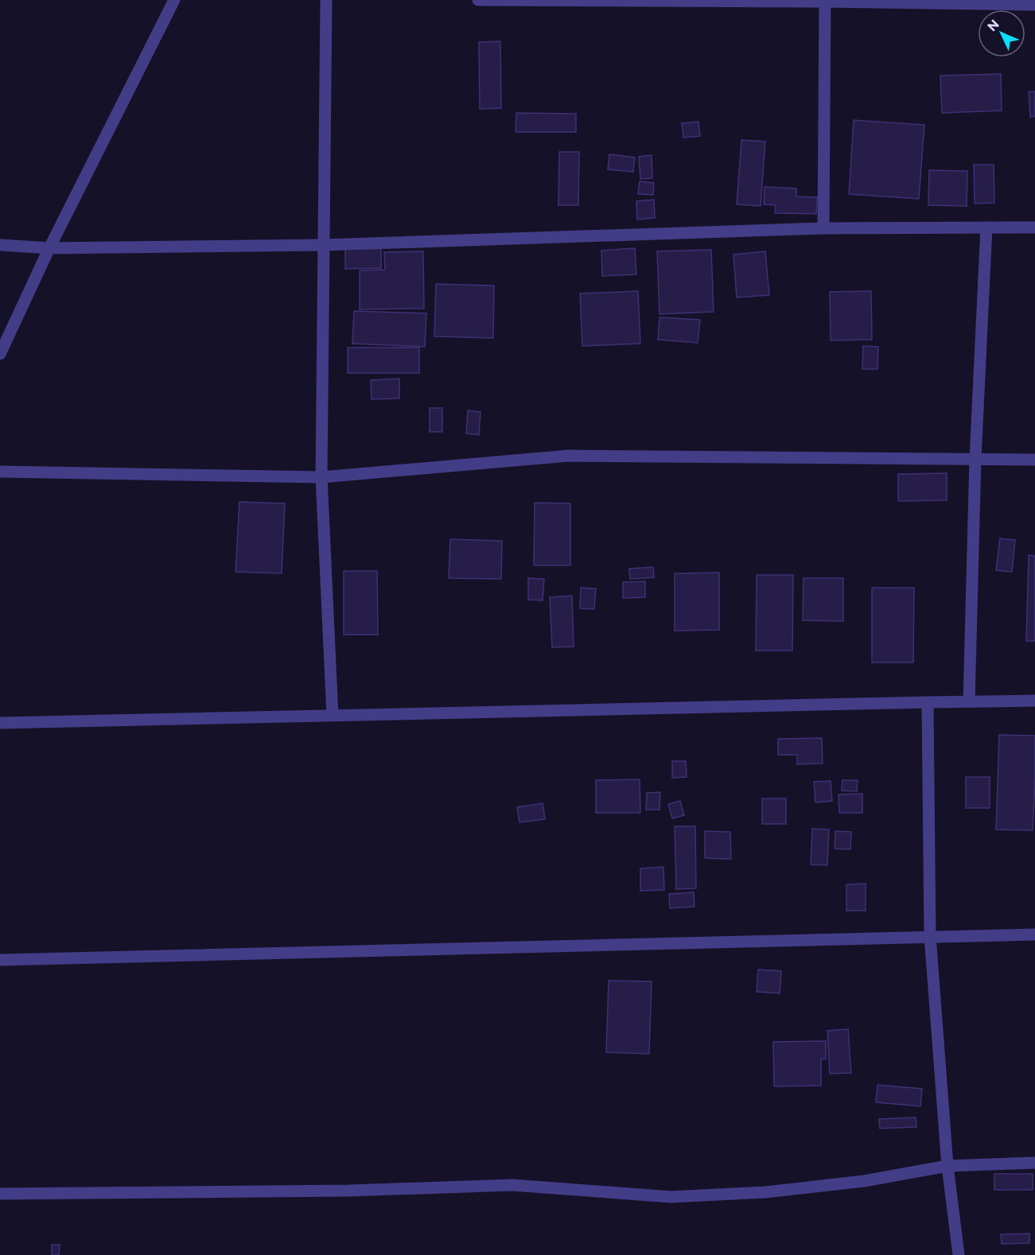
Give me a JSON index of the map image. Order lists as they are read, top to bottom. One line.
{"north":"top left"}
